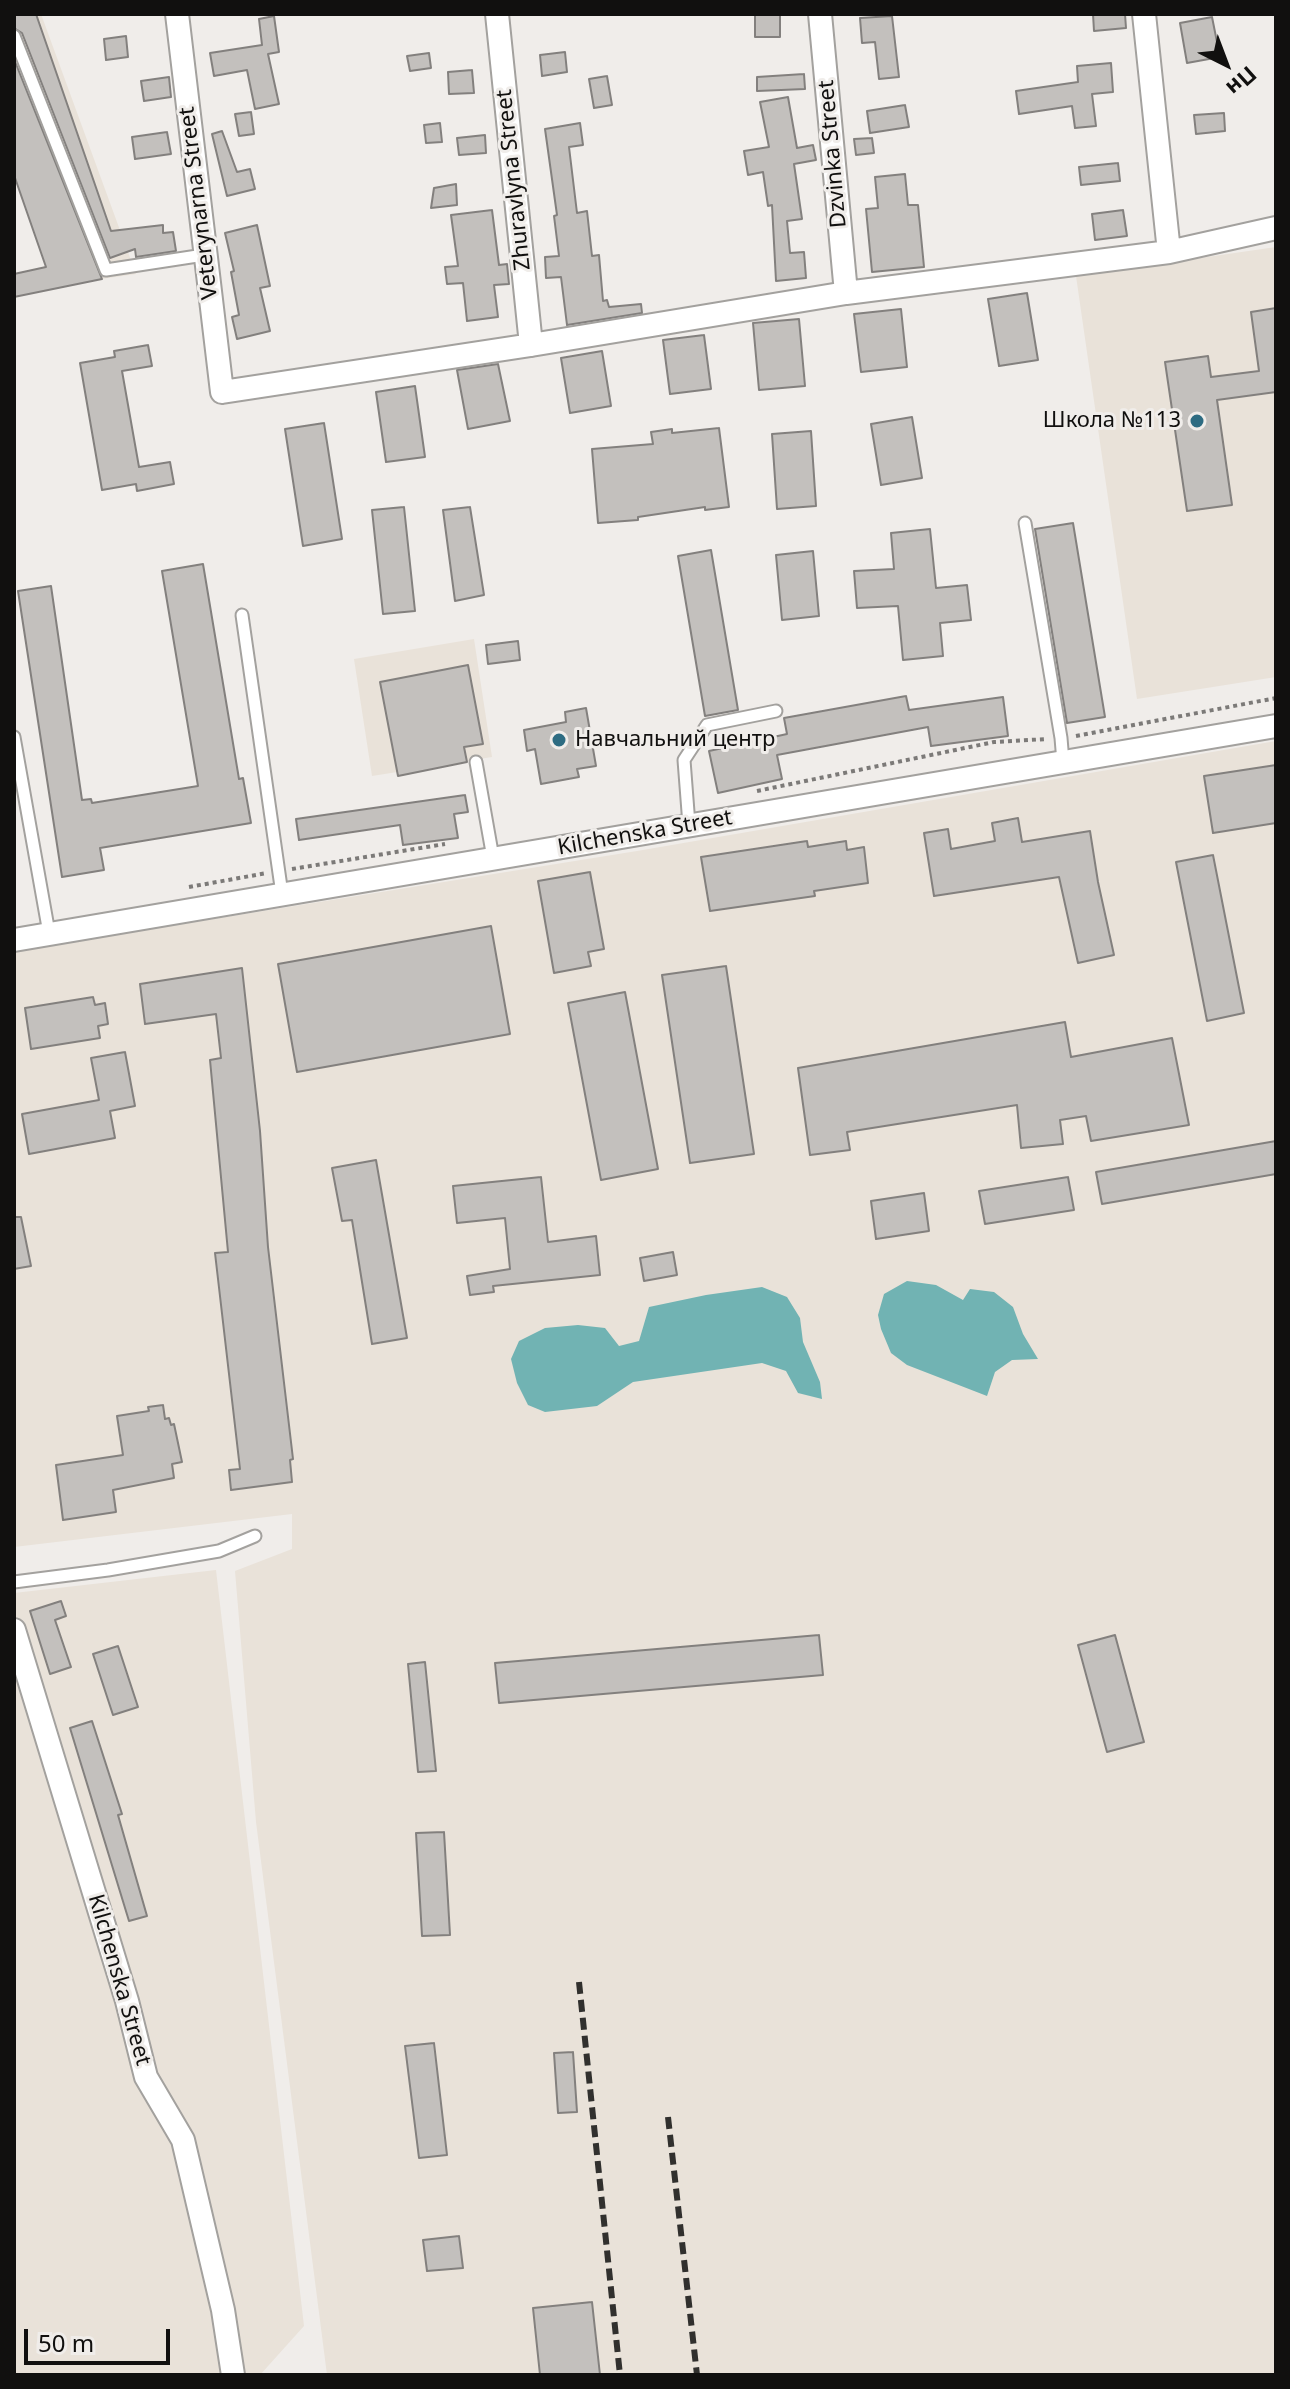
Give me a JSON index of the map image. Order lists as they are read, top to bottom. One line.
{"streets":{"street":["Dzvinka Street","Zhuravlyna Street","Veterynarna Street","Kilchenska Street"]},"crossings":[["Zhuravlyna Street","Veterynarna Street"]],"places":["Школа №113","Навчальний центр"],"scale_bar":"50 m","north":"bottom right"}
